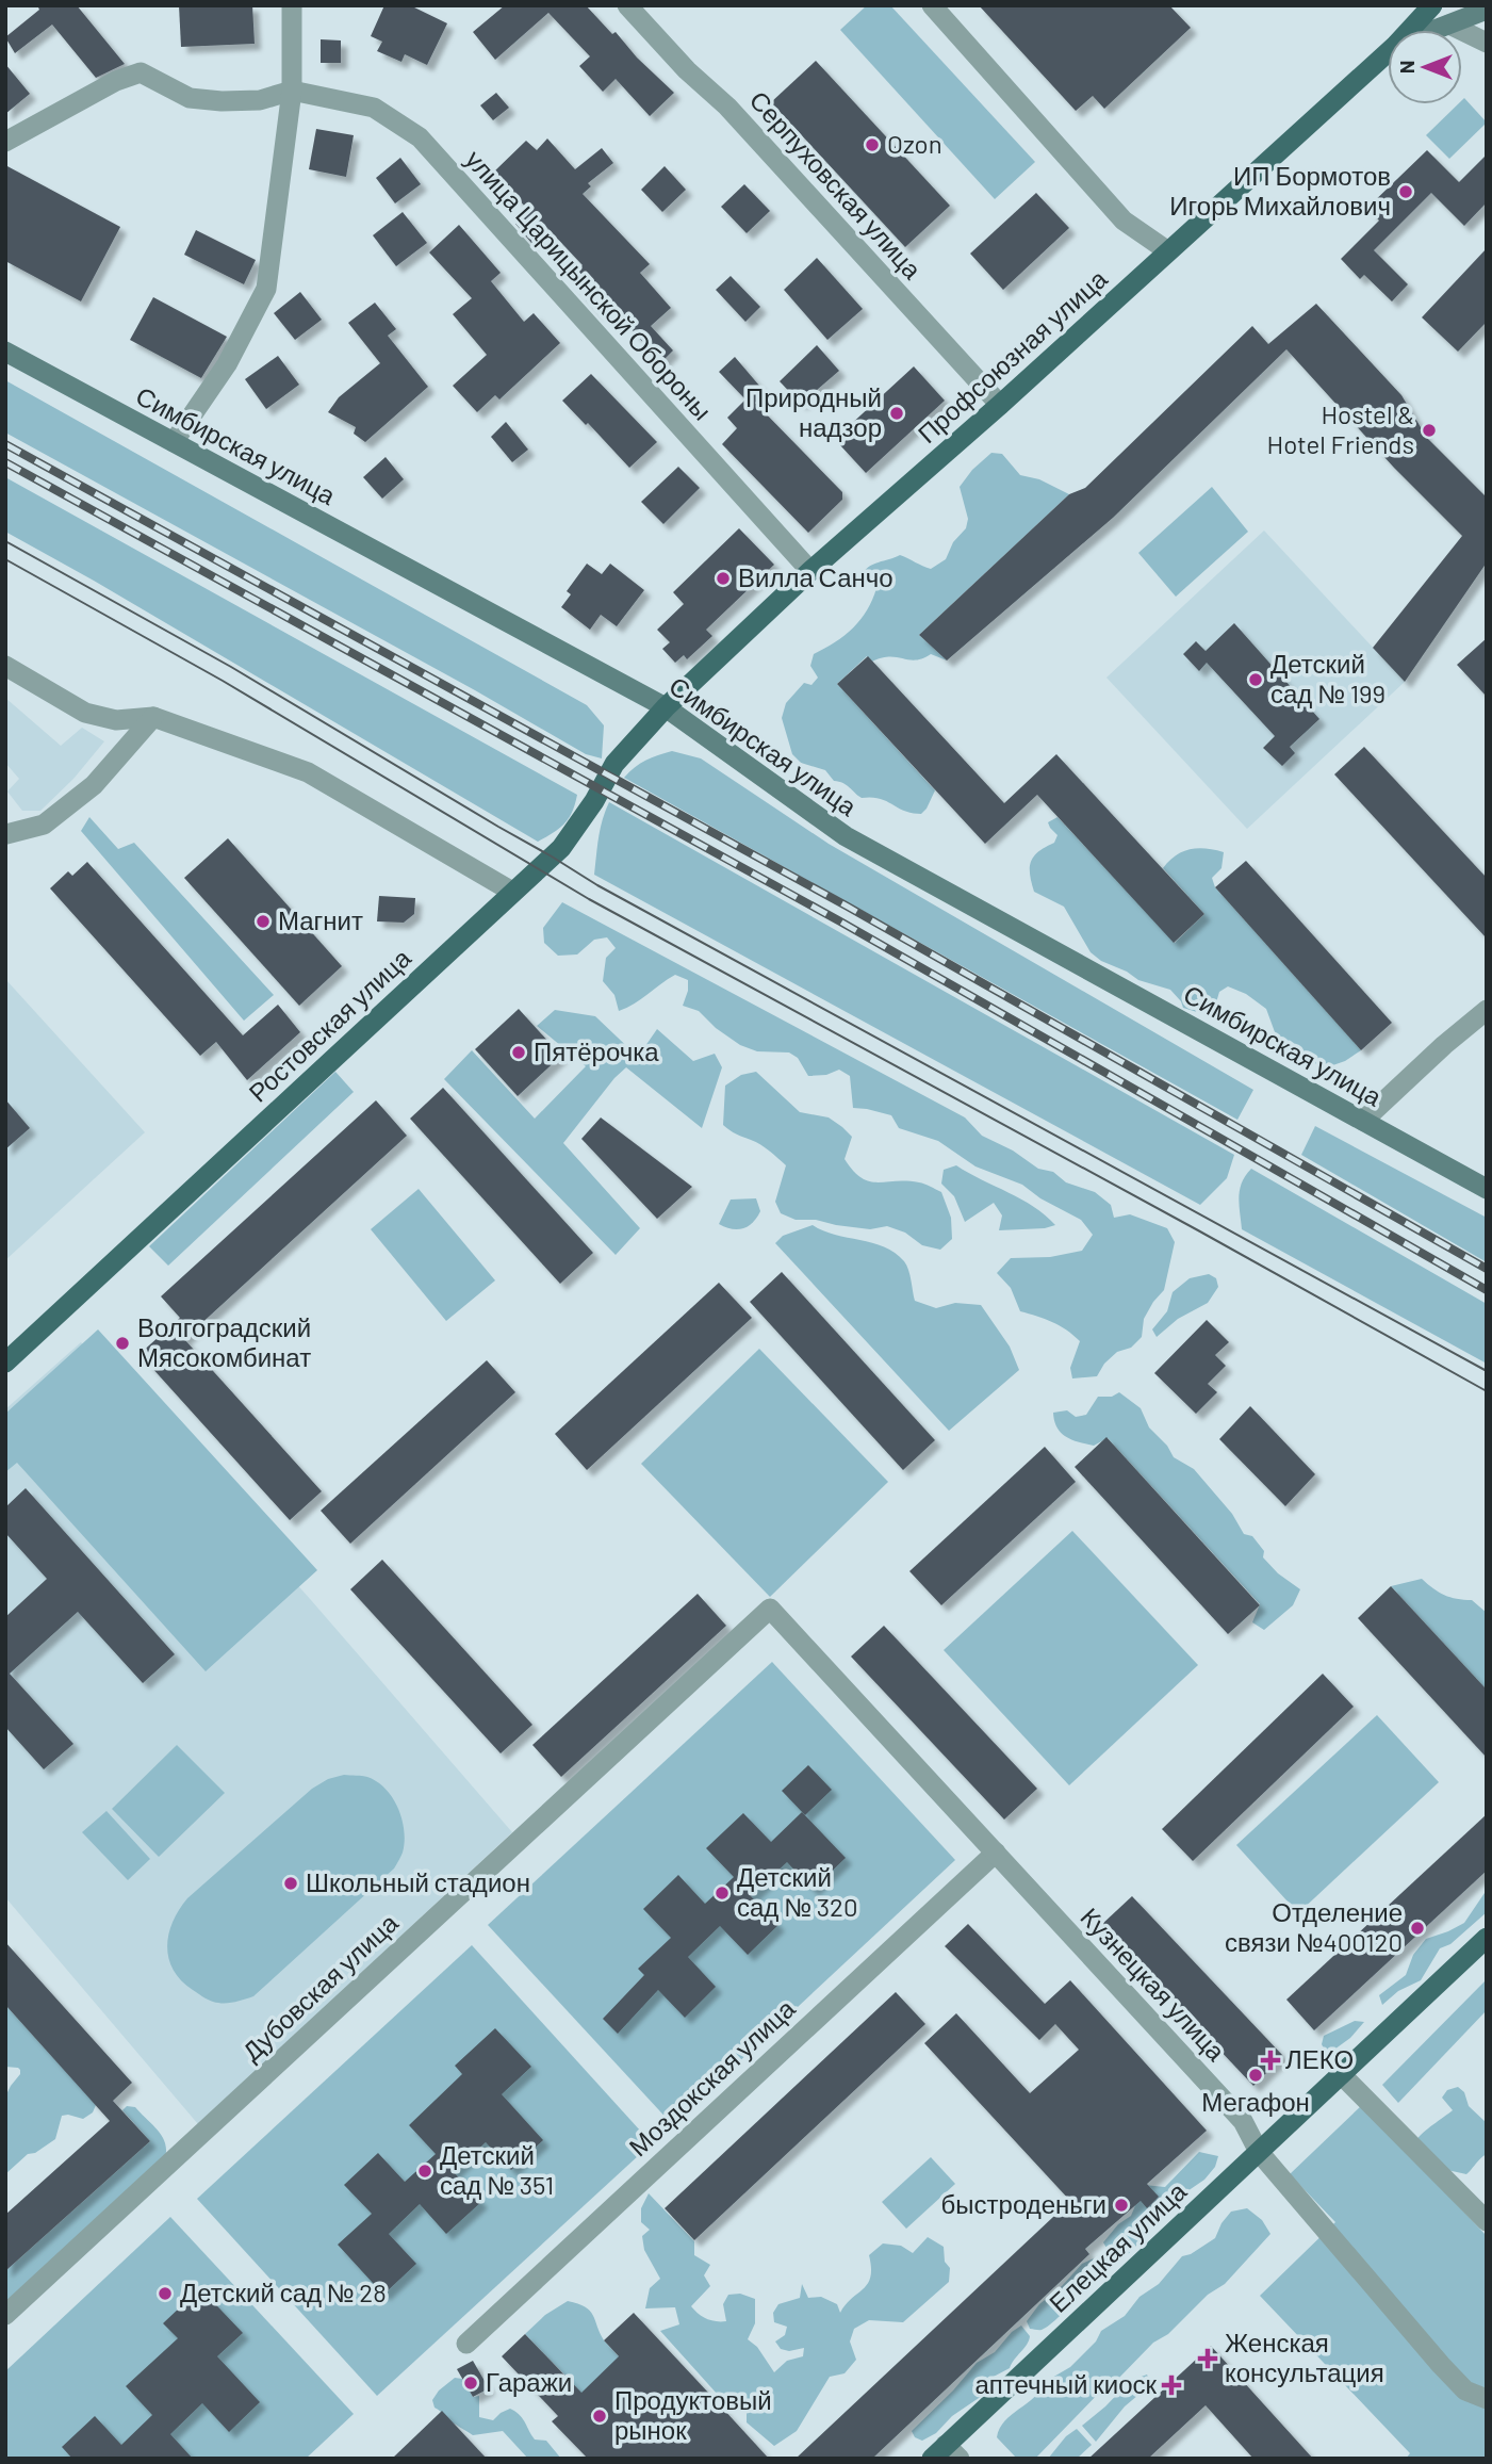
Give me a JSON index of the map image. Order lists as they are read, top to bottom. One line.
{"streets":{"main road":["Профсоюзная улица","Симбирская улица","Ростовская улица","Елецкая улица"],"street":["Серпуховская улица","улица Царицынской Обороны","Кузнецкая улица","Дубовская улица","Моздокская улица"]},"crossings":[["Серпуховская улица","Профсоюзная улица"],["улица Царицынской Обороны","Профсоюзная улица"],["Профсоюзная улица","Симбирская улица"],["Профсоюзная улица","Ростовская улица"],["Симбирская улица","Ростовская улица"],["Кузнецкая улица","Дубовская улица"],["Кузнецкая улица","Моздокская улица"],["Кузнецкая улица","Елецкая улица"]],"places":{"other":["Ozon","ИП Бормотов Игорь Михайлович","Природный надзор","Hostel & Hotel Friends","Вилла Санчо","Детский сад № 199","Магнит","Пятёрочка","Волгоградский Мясокомбинат","Школьный стадион","Детский сад № 320","Отделение связи №400120","Мегафон","Детский сад № 351","быстроденьги","Детский сад № 28","Гаражи","Продуктовый рынок"],"health":["ЛЕКО","Женская консультация","аптечный киоск"]},"north":"left"}
